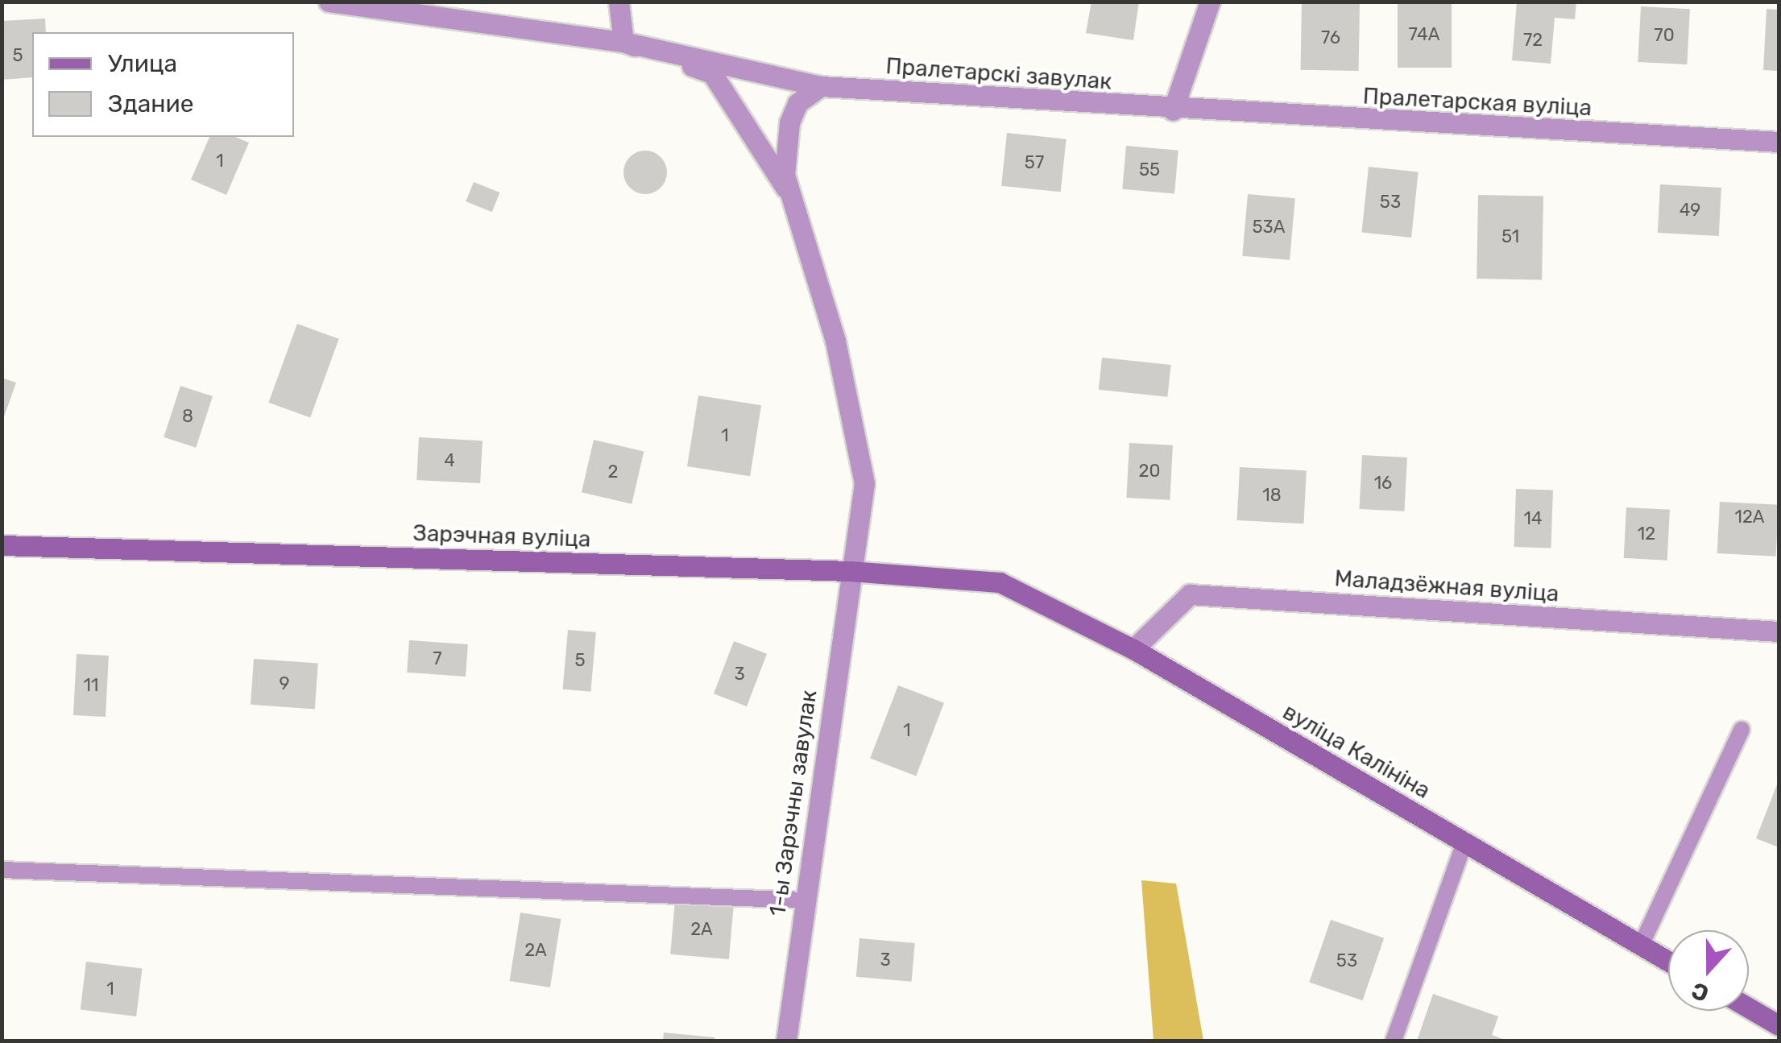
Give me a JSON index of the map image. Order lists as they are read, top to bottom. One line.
{"streets":{"main road":["Зарэчная вуліца","вуліца Калініна"],"street":["Пралетарскі завулак","Пралетарская вуліца","Маладзёжная вуліца","1-ы Зарэчны завулак"]},"crossings":[["Пралетарскі завулак","Пралетарская вуліца"],["Зарэчная вуліца","вуліца Калініна"],["Зарэчная вуліца","1-ы Зарэчны завулак"],["Маладзёжная вуліца","вуліца Калініна"]],"house_numbers":["74А","70","76","72","5","1","57","55","53","49","53А","51","8","1","4","20","2","16","18","12А","14","12","7","5","3","9","11","1","2А","2А","3","53","1"],"legend":["Улица","Здание"],"north":"bottom"}
